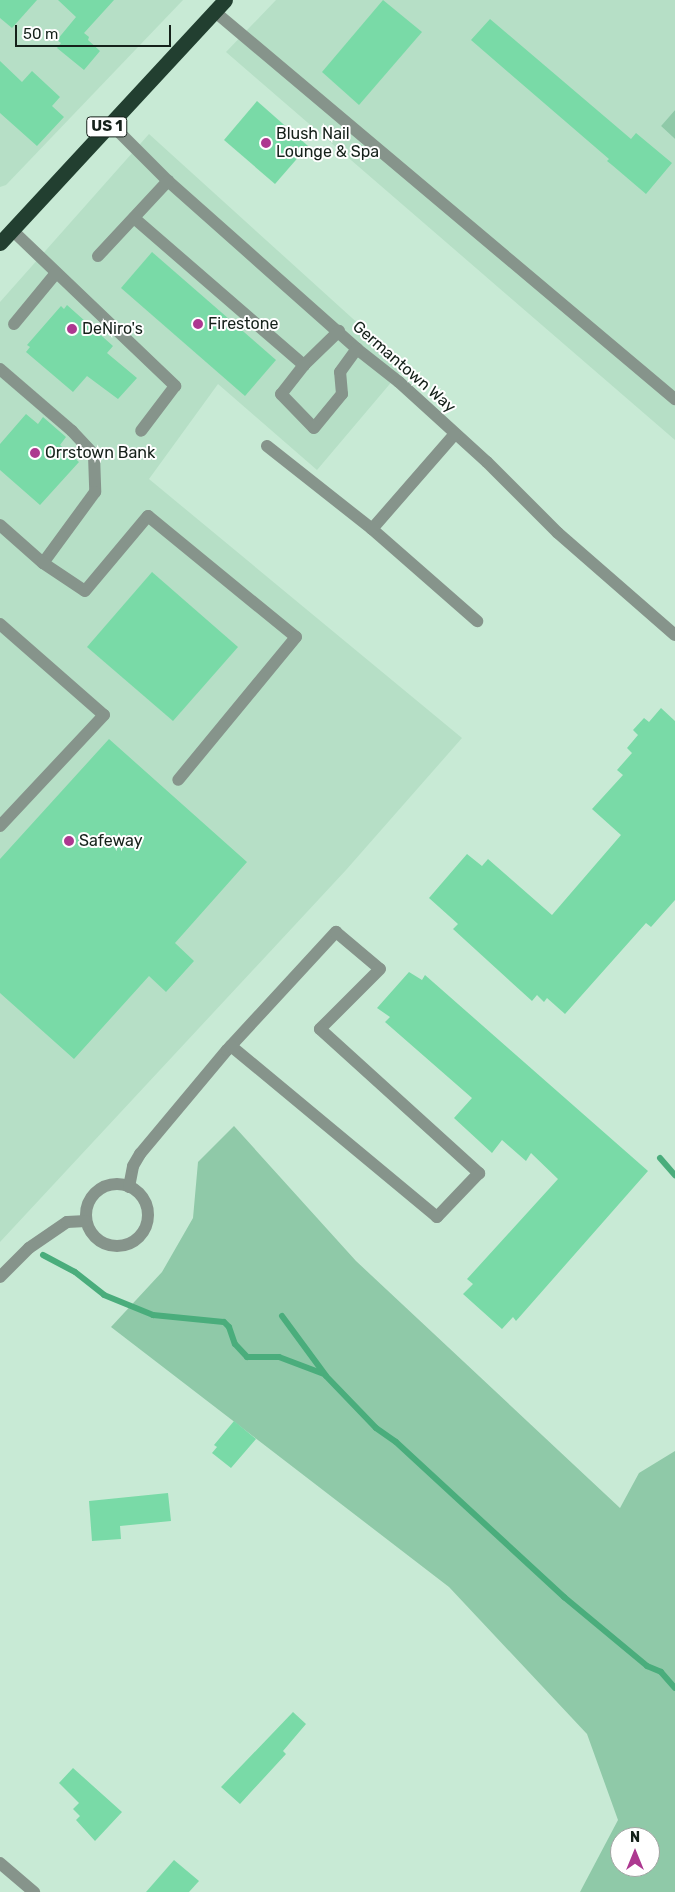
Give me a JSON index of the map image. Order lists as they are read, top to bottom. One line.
{"streets":{"highway":["US 1"],"street":["Germantown Way"]},"crossings":[["US 1","Germantown Way"]],"places":["Blush Nail Lounge & Spa","Firestone","DeNiro's","Orrstown Bank","Safeway"],"scale_bar":"50 m","north":"top"}
